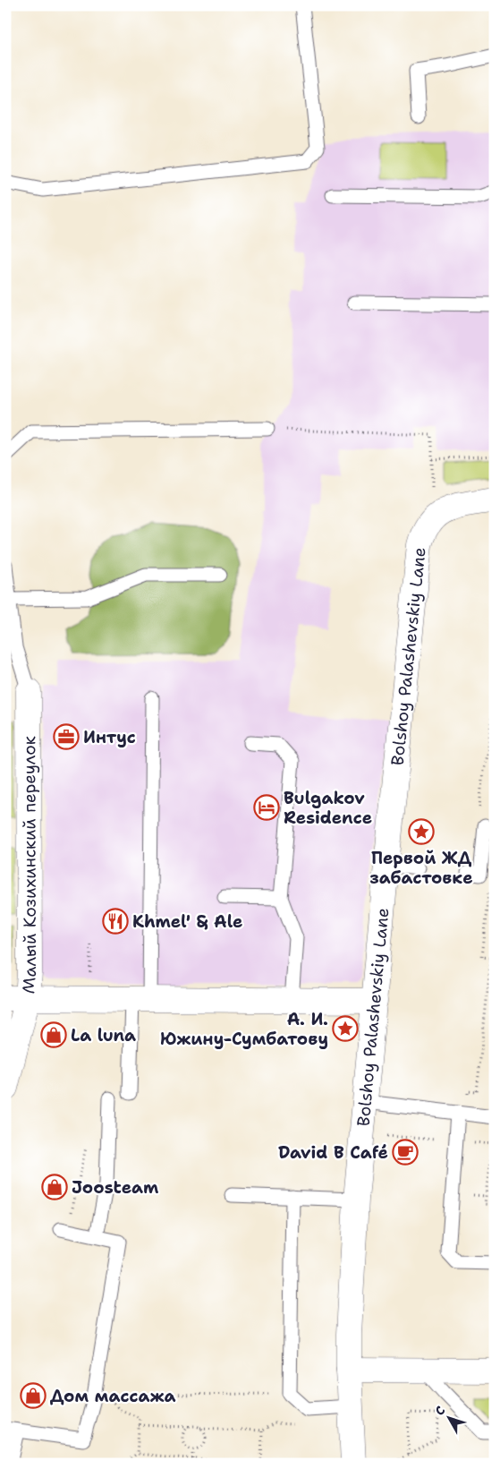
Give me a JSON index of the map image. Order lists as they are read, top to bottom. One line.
{"streets":{"street":["Bolshoy Palashevskiy Lane","Малый Козихинский переулок"]},"places":{"office":["Интус"],"hotel":["Bulgakov Residence"],"place":["Первой ЖД забастовке","А. И. Южину-Сумбатову"],"restaurant":["Khmel' & Ale"],"shop":["La luna","Joosteam","Дом массажа"],"cafe":["David B Café"]},"north":"top left"}
